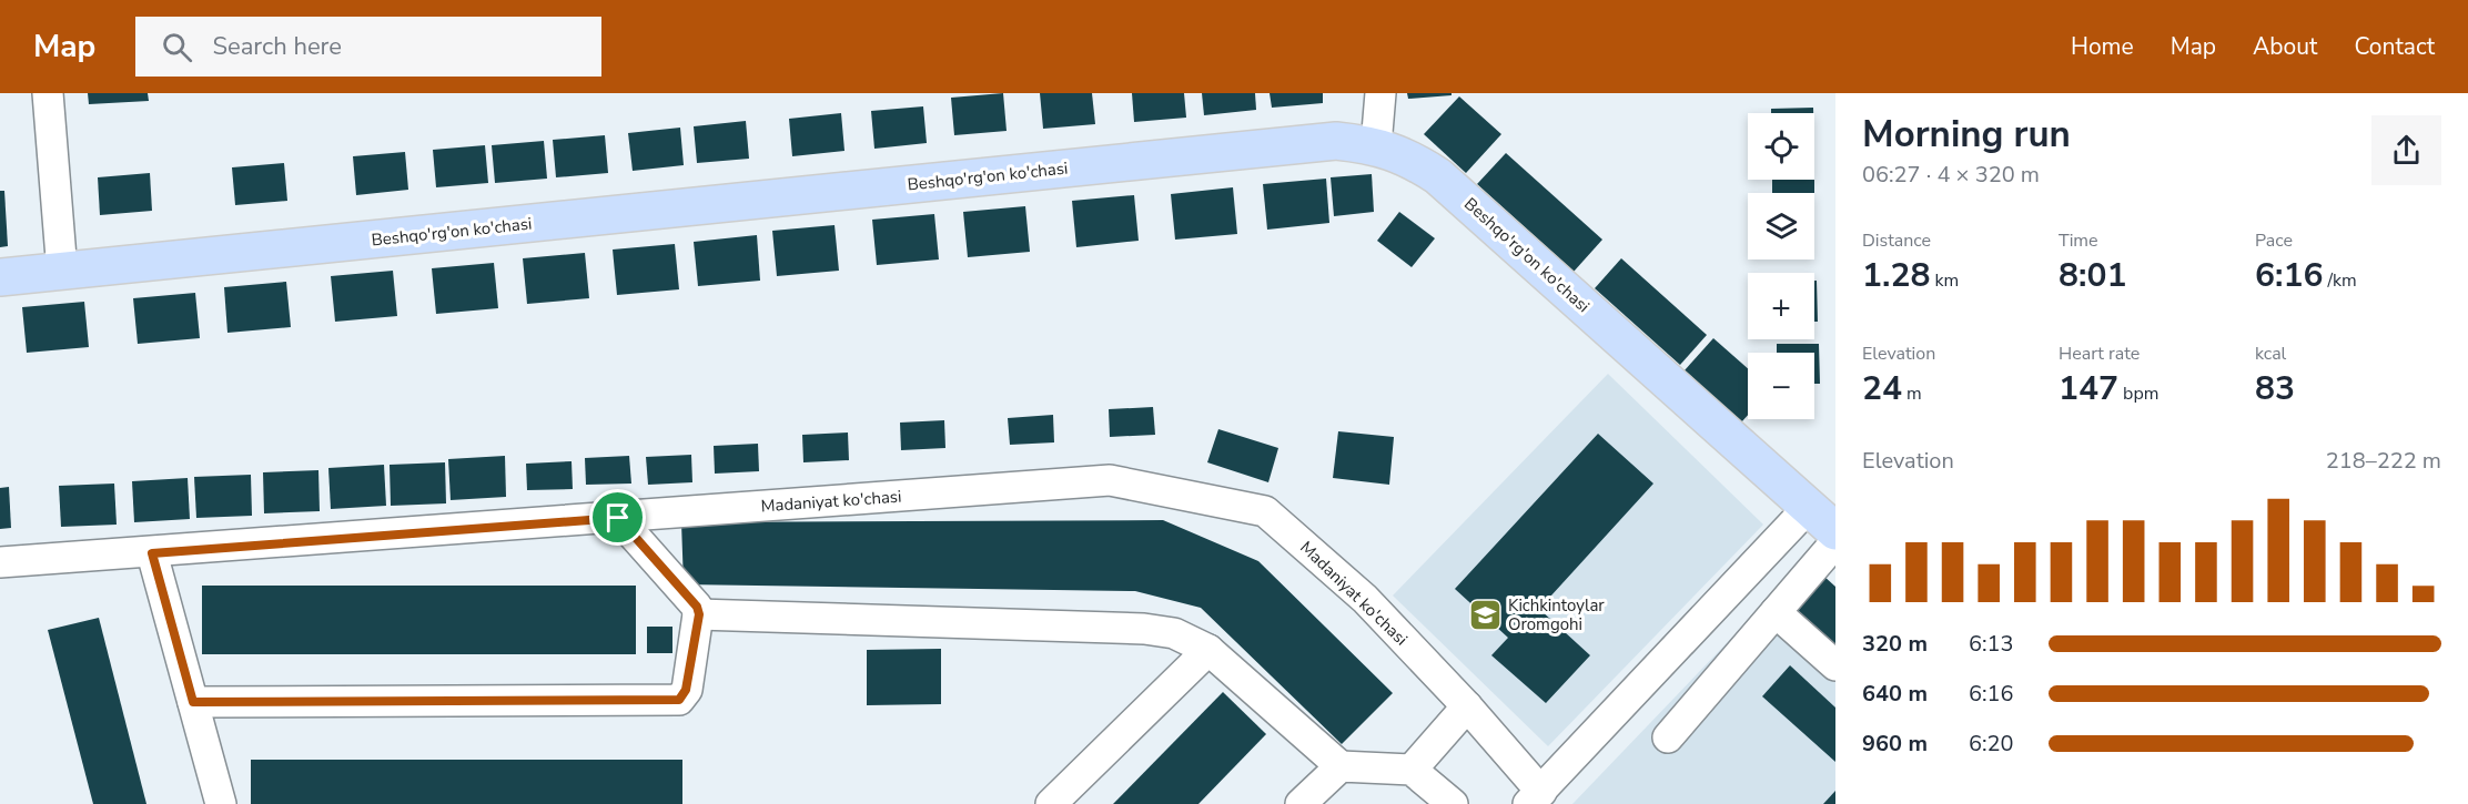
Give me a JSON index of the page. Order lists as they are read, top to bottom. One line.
{"streets":{"main road":["Beshqo'rg'on ko'chasi"],"street":["Madaniyat ko'chasi"]},"crossings":[["Beshqo'rg'on ko'chasi","Madaniyat ko'chasi"]],"places":{"school or university":["Kichkintoylar Oromgohi"]},"page":{"header":"Map","search":"Search here","nav":["Home","Map","About","Contact"],"heading":["Morning run","06:27 · 4 × 320 m"],"map_buttons":["+","−"],"stats":[["Distance","1.28 km"],["Time","8:01"],["Pace","6:16 /km"],["Elevation","24 m"],["Heart rate","147 bpm"],["kcal","83"]],"chart":["Elevation","218–222 m"],"list":[{"name":"320 m","note":"6:13"},{"name":"640 m","note":"6:16"},{"name":"960 m","note":"6:20"}]}}
